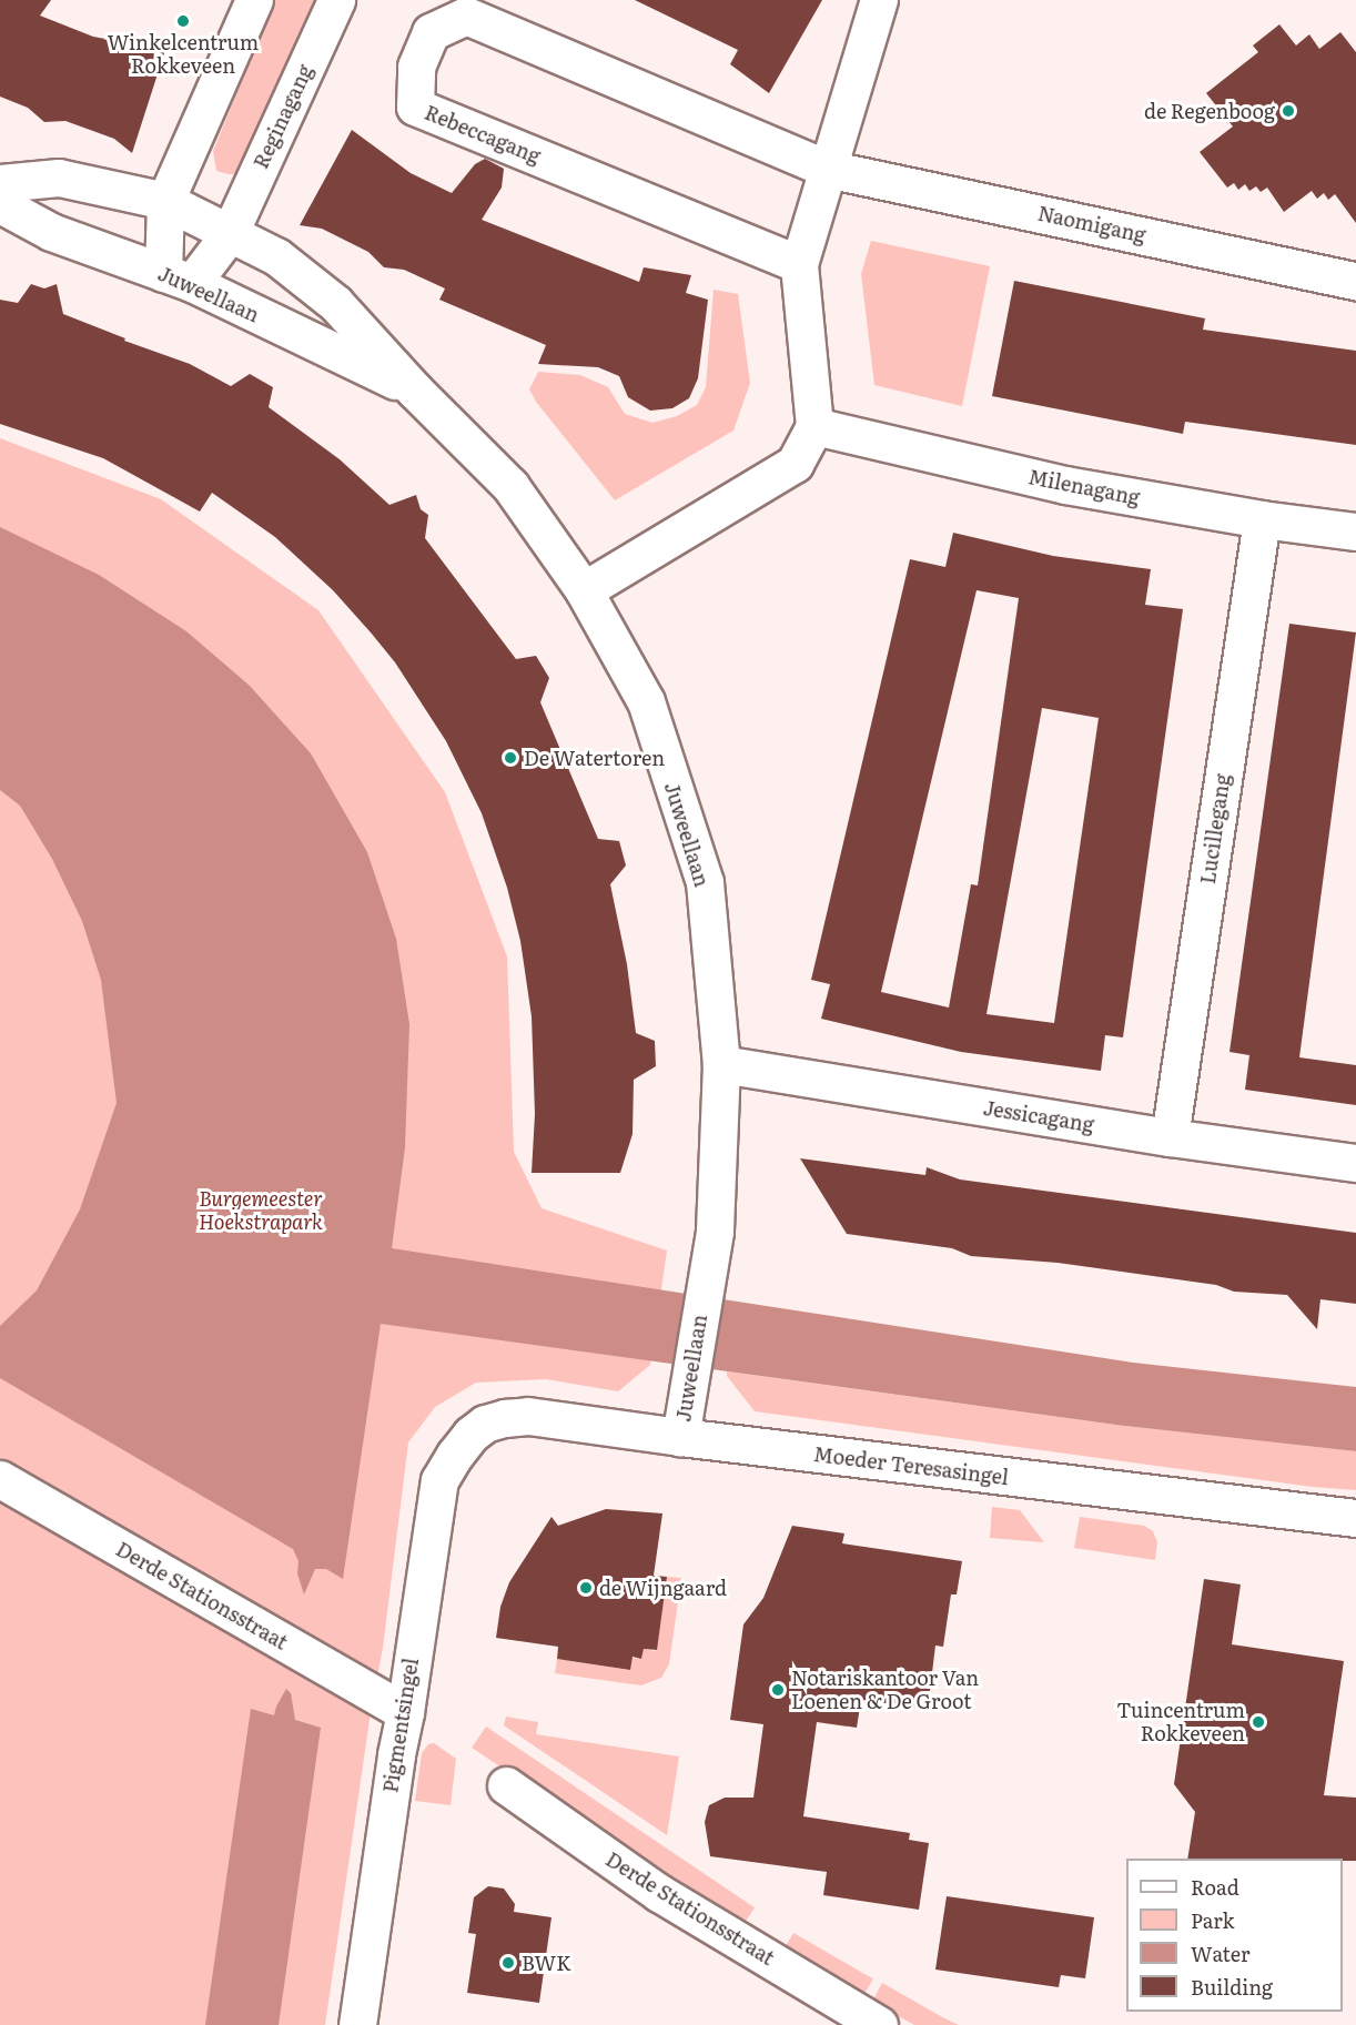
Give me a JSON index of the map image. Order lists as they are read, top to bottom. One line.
{"streets":{"street":["Reginagang","Rebeccagang","Naomigang","Juweellaan","Milenagang","Lucillegang","Jessicagang","Moeder Teresasingel","Derde Stationsstraat","Pigmentsingel"]},"crossings":[["Reginagang","Juweellaan"],["Rebeccagang","Naomigang"],["Juweellaan","Jessicagang"],["Juweellaan","Moeder Teresasingel"],["Milenagang","Lucillegang"],["Lucillegang","Jessicagang"],["Moeder Teresasingel","Pigmentsingel"],["Derde Stationsstraat","Pigmentsingel"]],"parks":["Burgemeester Hoekstrapark"],"places":["Winkelcentrum Rokkeveen","de Regenboog","De Watertoren","de Wijngaard","Notariskantoor Van Loenen & De Groot","Tuincentrum Rokkeveen","BWK"],"legend":["Road","Park","Water","Building"]}
